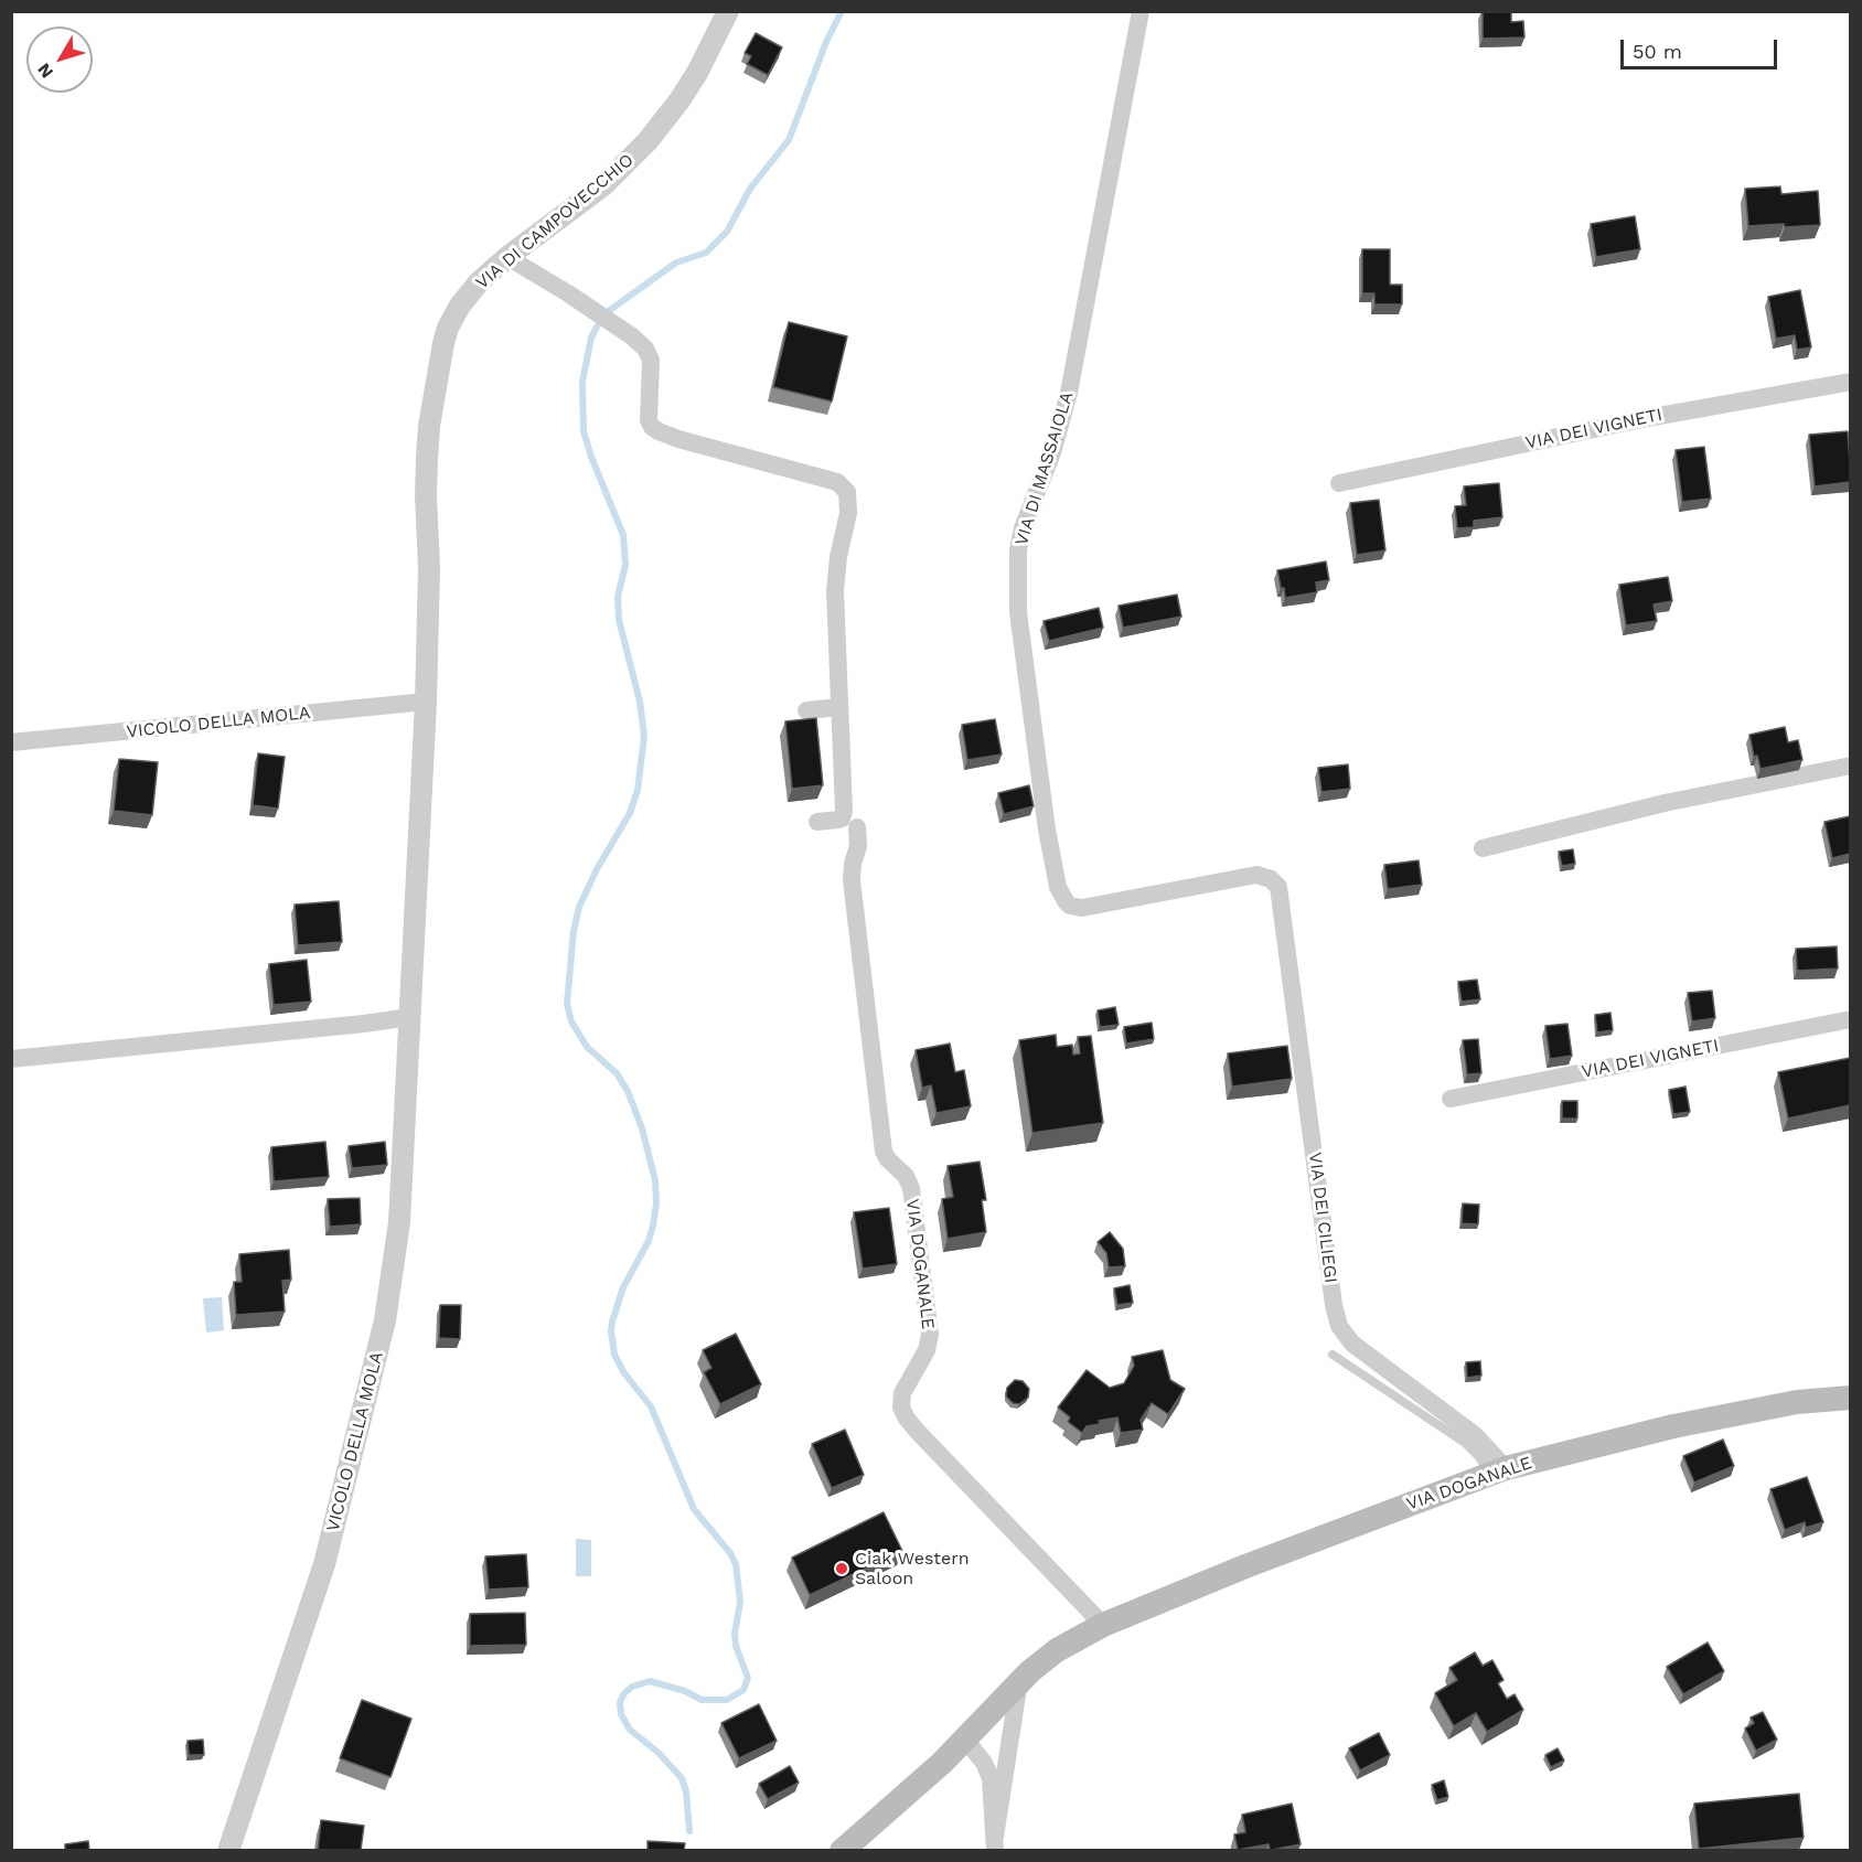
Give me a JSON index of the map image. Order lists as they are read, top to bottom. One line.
{"streets":{"main road":["VIA DOGANALE"],"street":["VIA DI CAMPOVECCHIO","VIA DEI VIGNETI","VIA DI MASSAIOLA","VICOLO DELLA MOLA","VIA DEI CILIEGI"]},"crossings":[["VIA DI CAMPOVECCHIO","VICOLO DELLA MOLA"],["VIA DI MASSAIOLA","VIA DEI CILIEGI"],["VIA DEI CILIEGI","VIA DOGANALE"]],"places":["Ciak Western Saloon"],"scale_bar":"50 m","north":"bottom left"}
